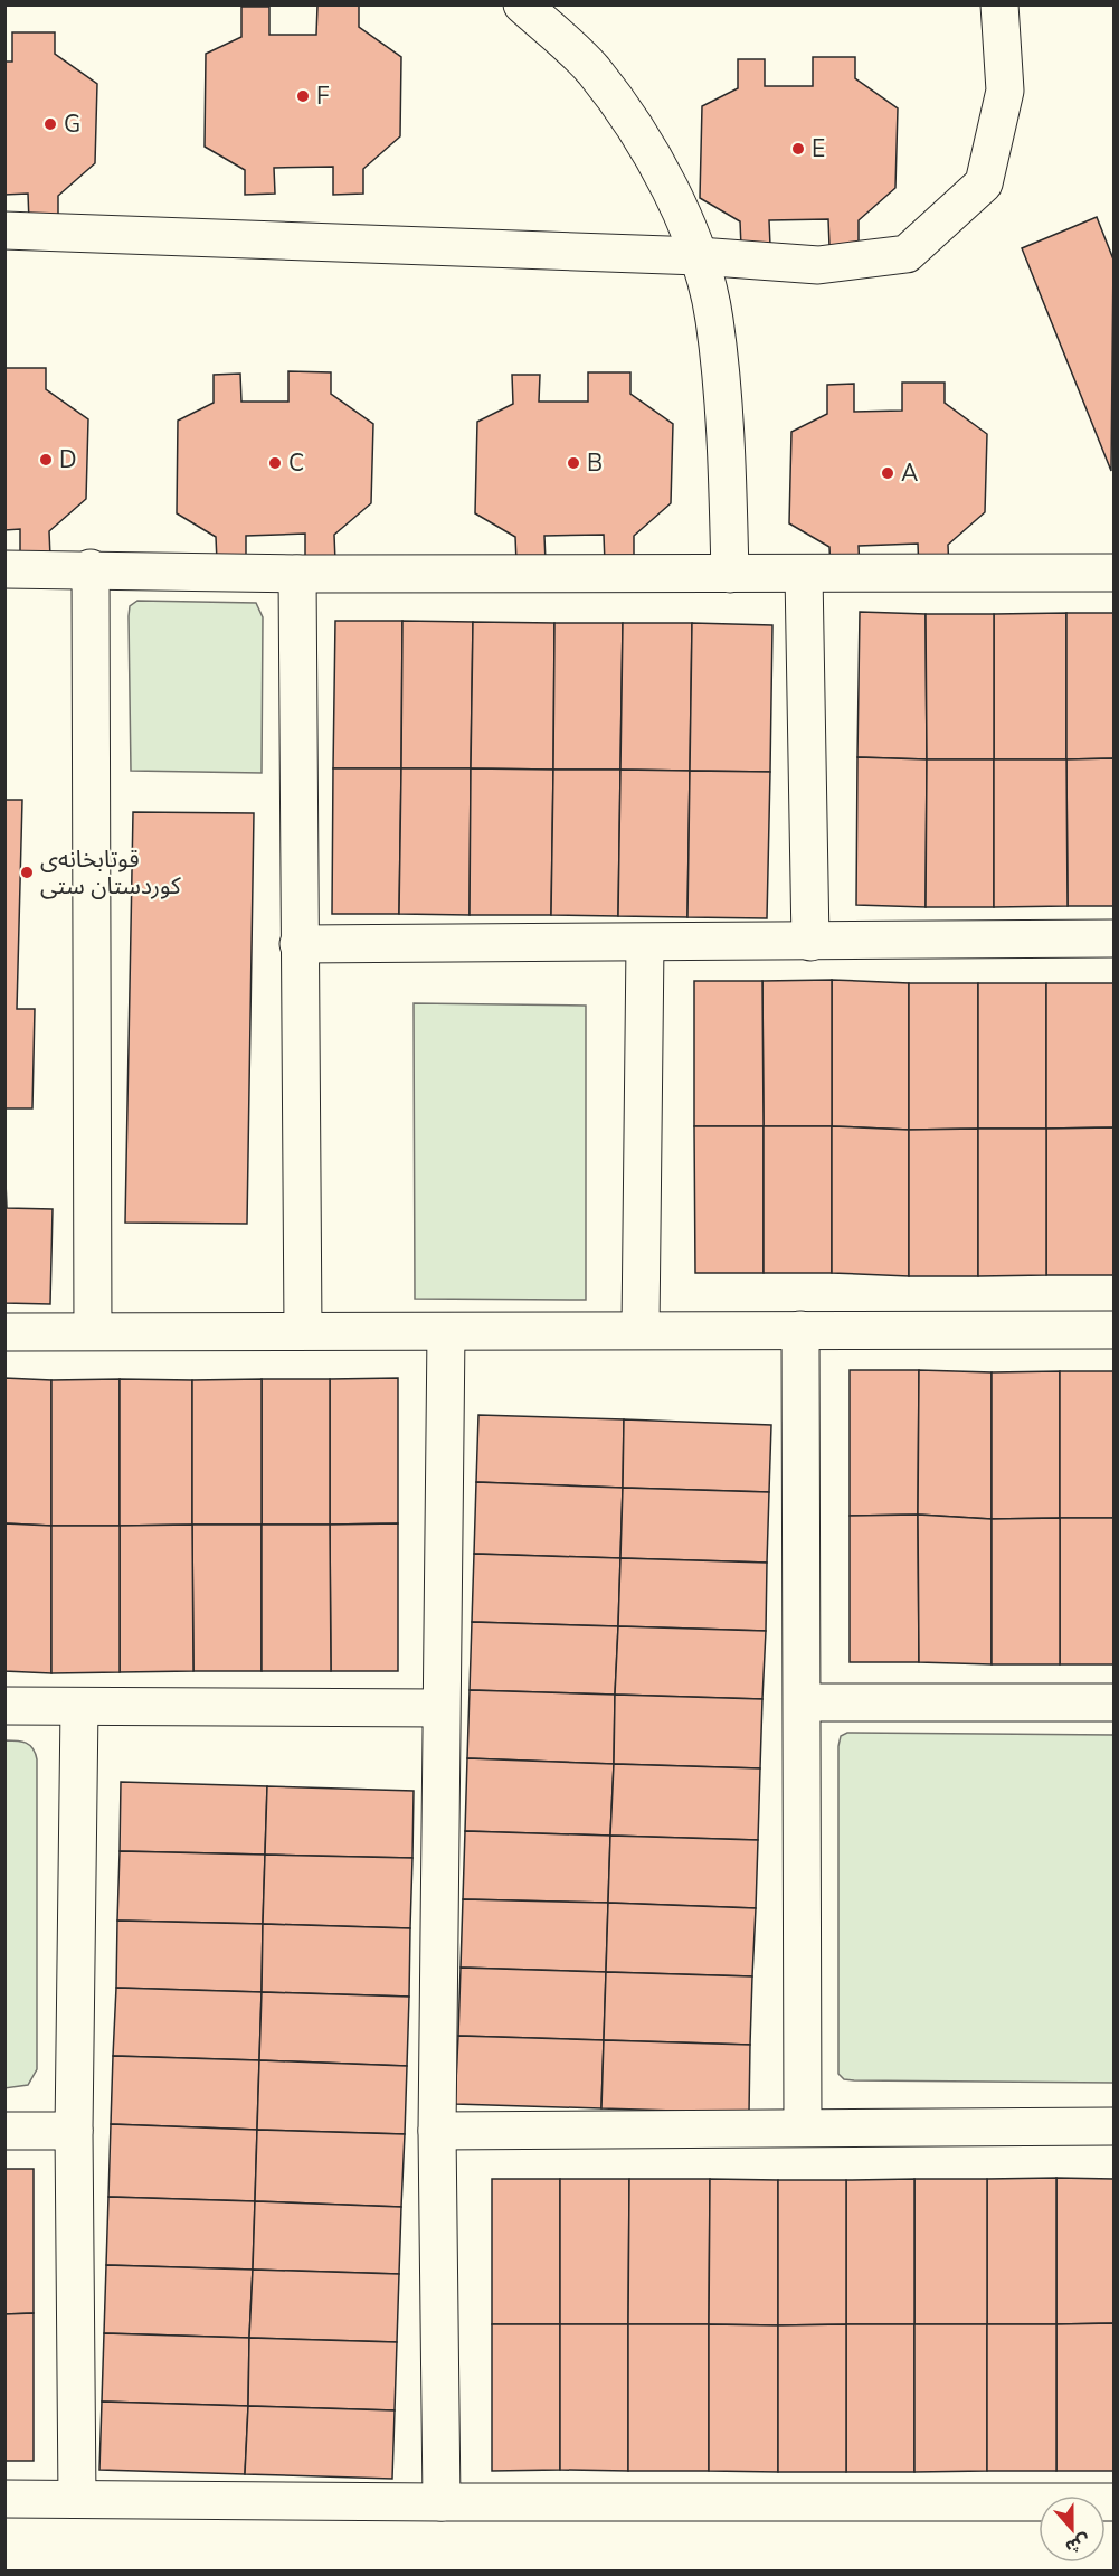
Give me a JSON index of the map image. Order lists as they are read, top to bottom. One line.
{"places":["F","G","E","D","C","B","A","قوتابخانەی کوردستان ستی"],"north":"bottom"}
